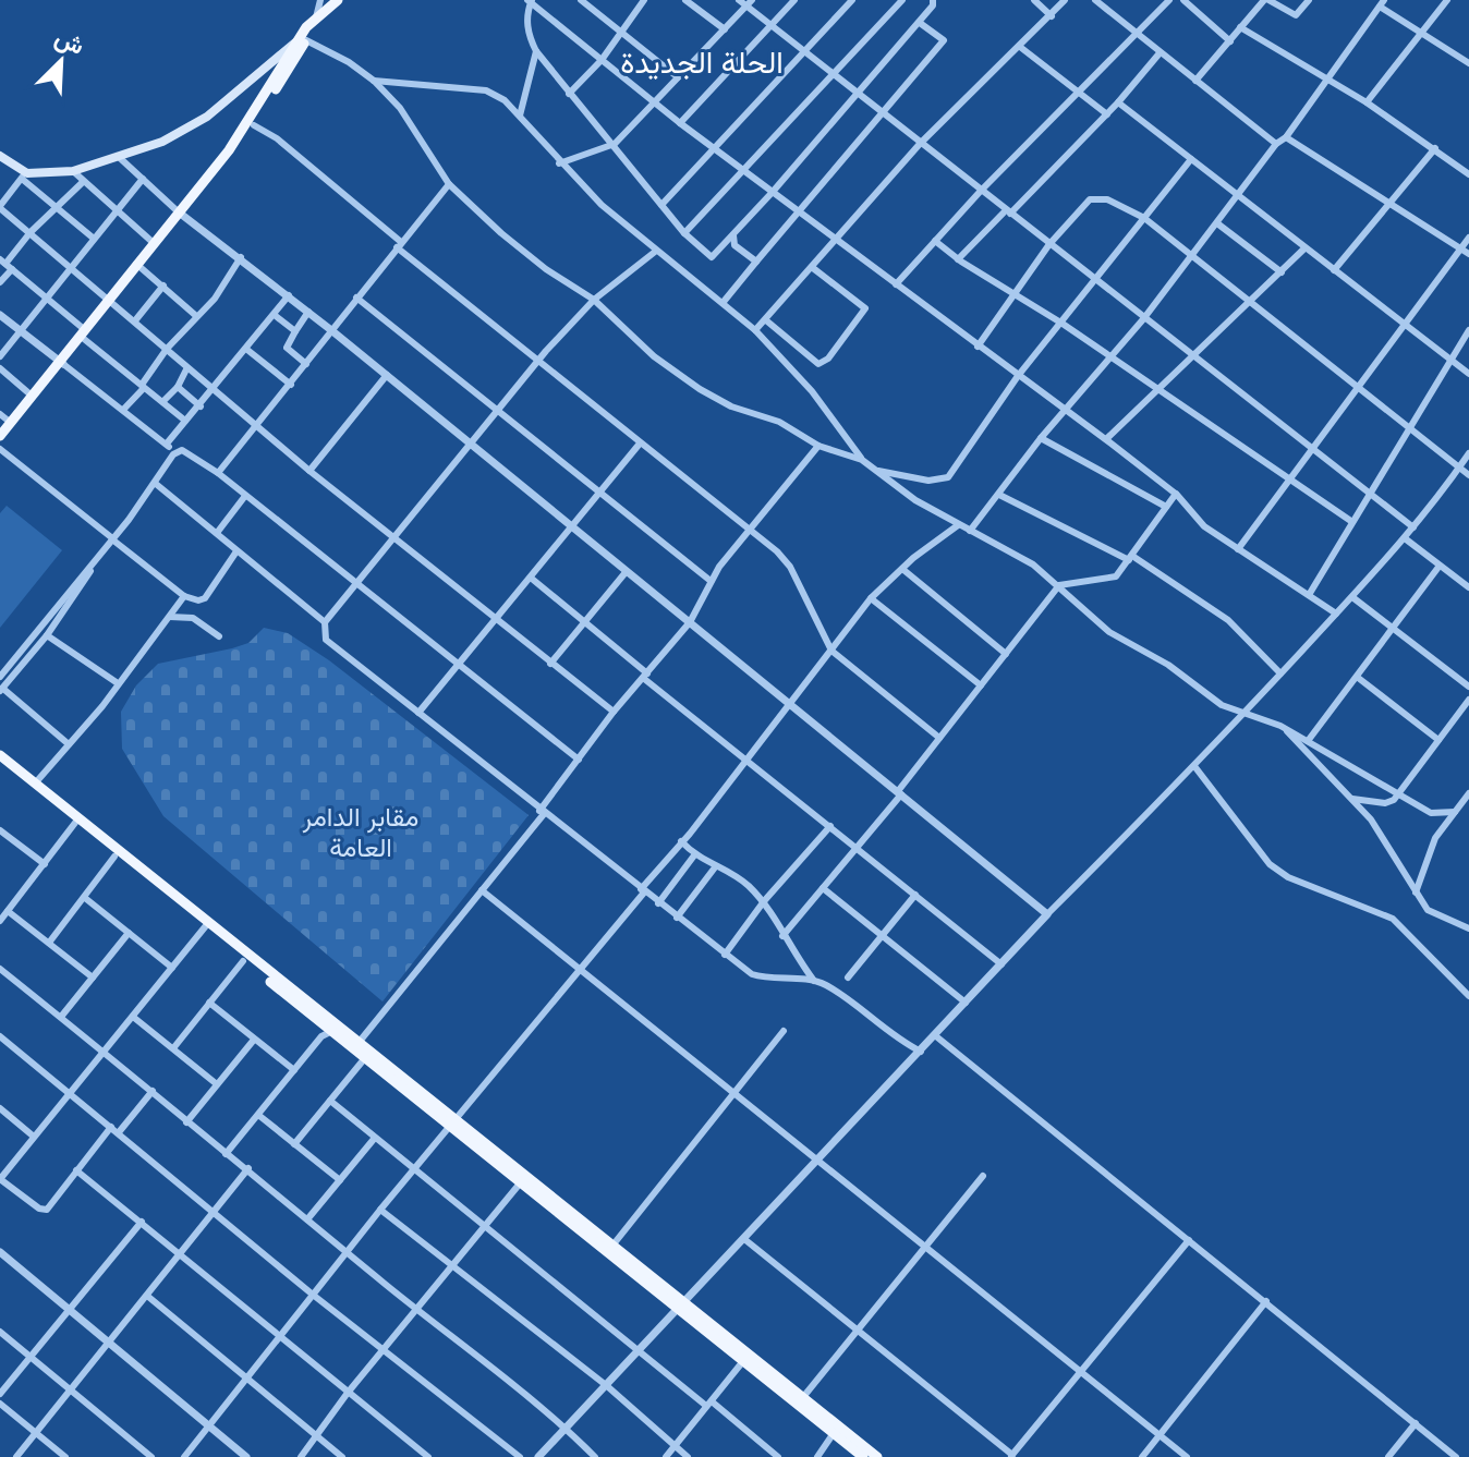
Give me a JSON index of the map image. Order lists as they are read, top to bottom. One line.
{"districts":["الحلة الجديدة"],"parks":["مقابر الدامر العامة"],"north":"top right"}
